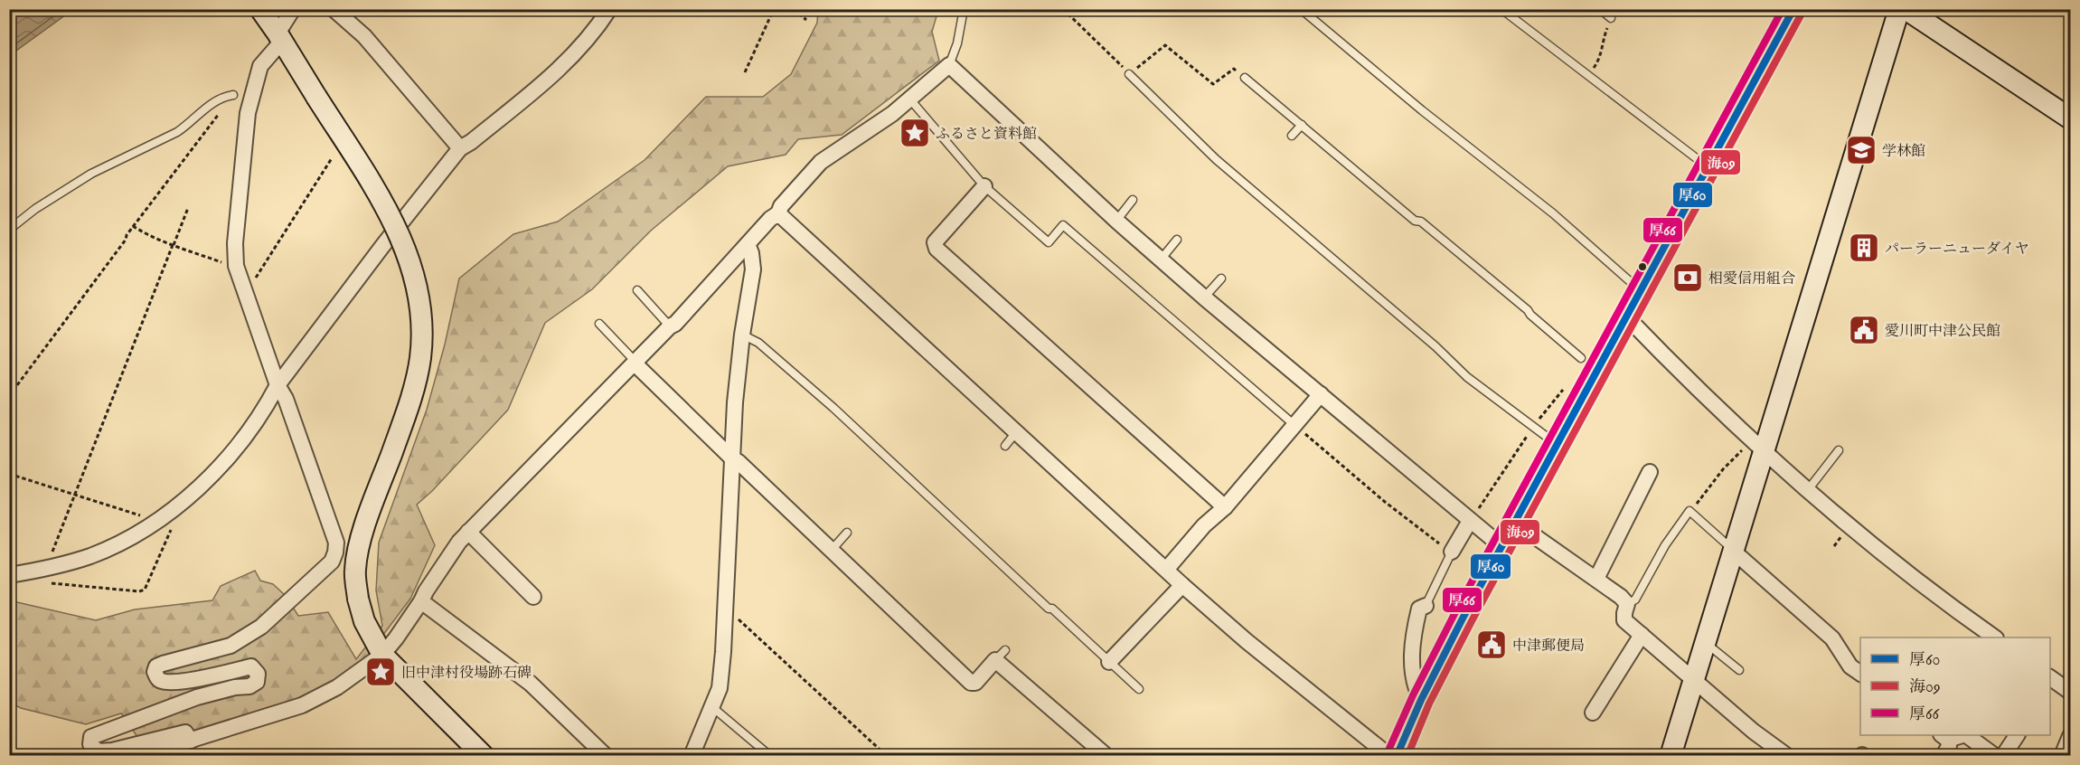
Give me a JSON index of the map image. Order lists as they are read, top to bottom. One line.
{"places":{"place":["ふるさと資料館","旧中津村役場跡石碑"],"school or university":["学林館"],"building":["パーラーニューダイヤ"],"bank":["相愛信用組合"],"public building":["愛川町中津公民館","中津郵便局"]},"lines":["transit line 厚60","transit line 厚66","transit line 海09"],"legend":["厚60","海09","厚66"]}
